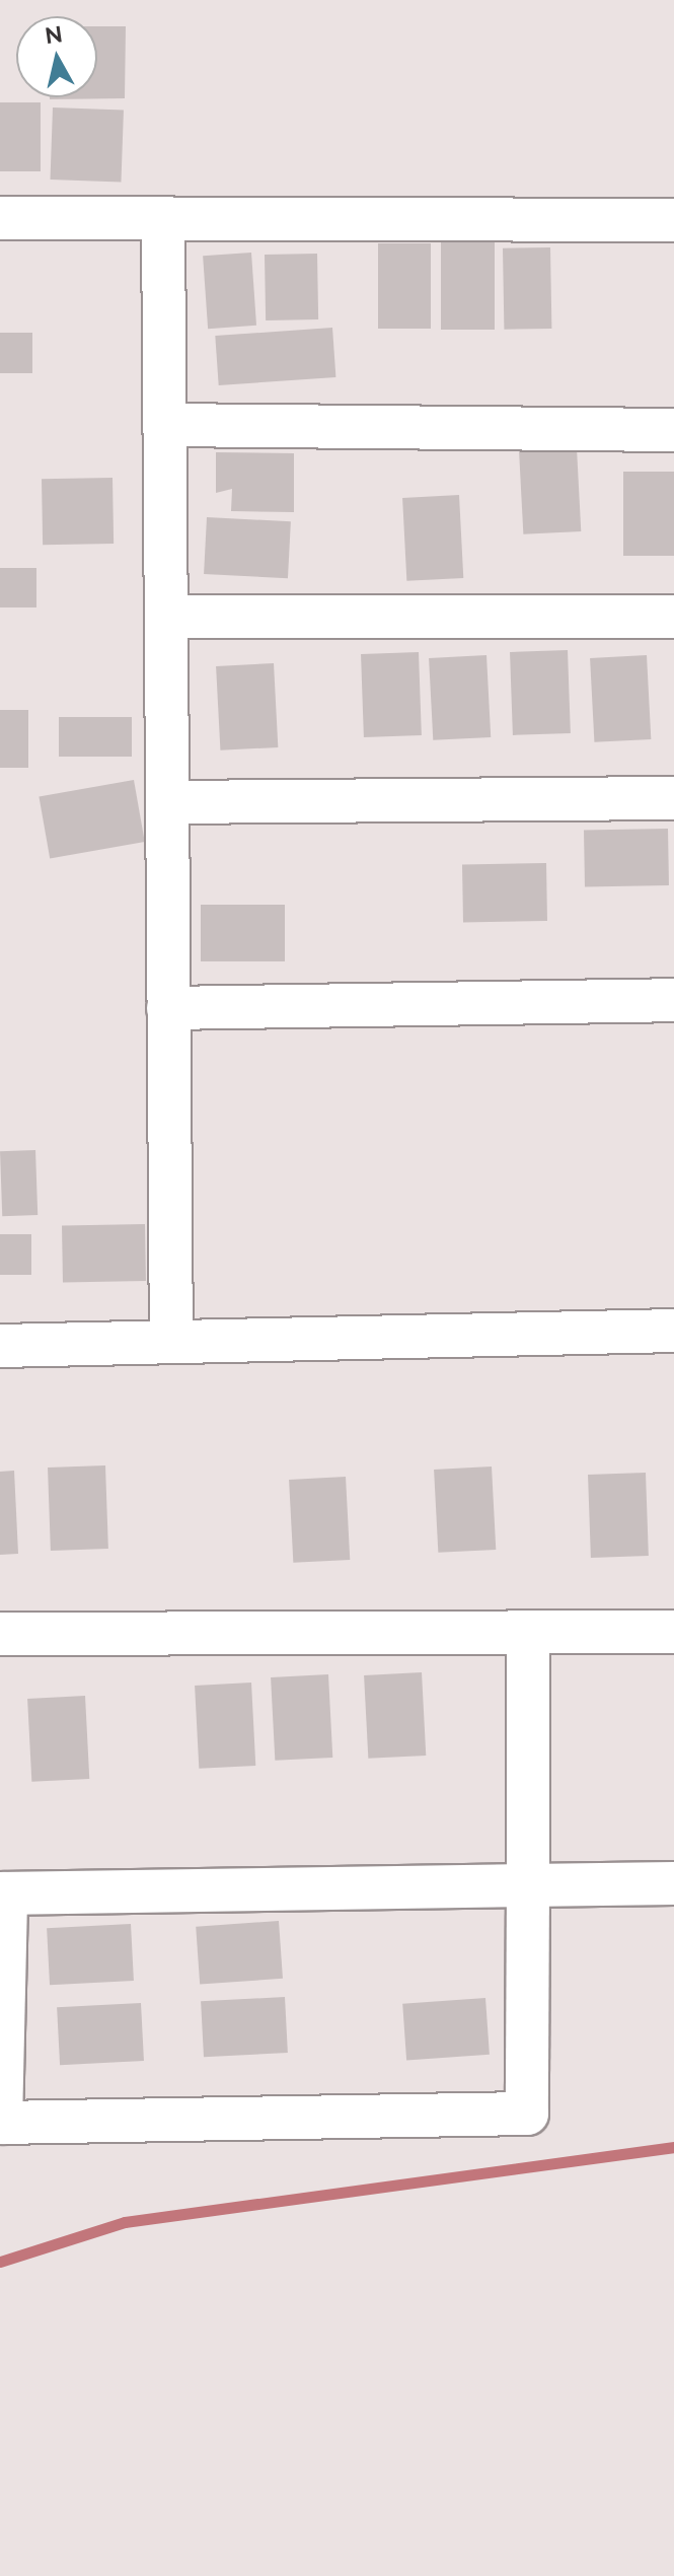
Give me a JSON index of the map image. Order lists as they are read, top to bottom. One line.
{"north":"top"}
